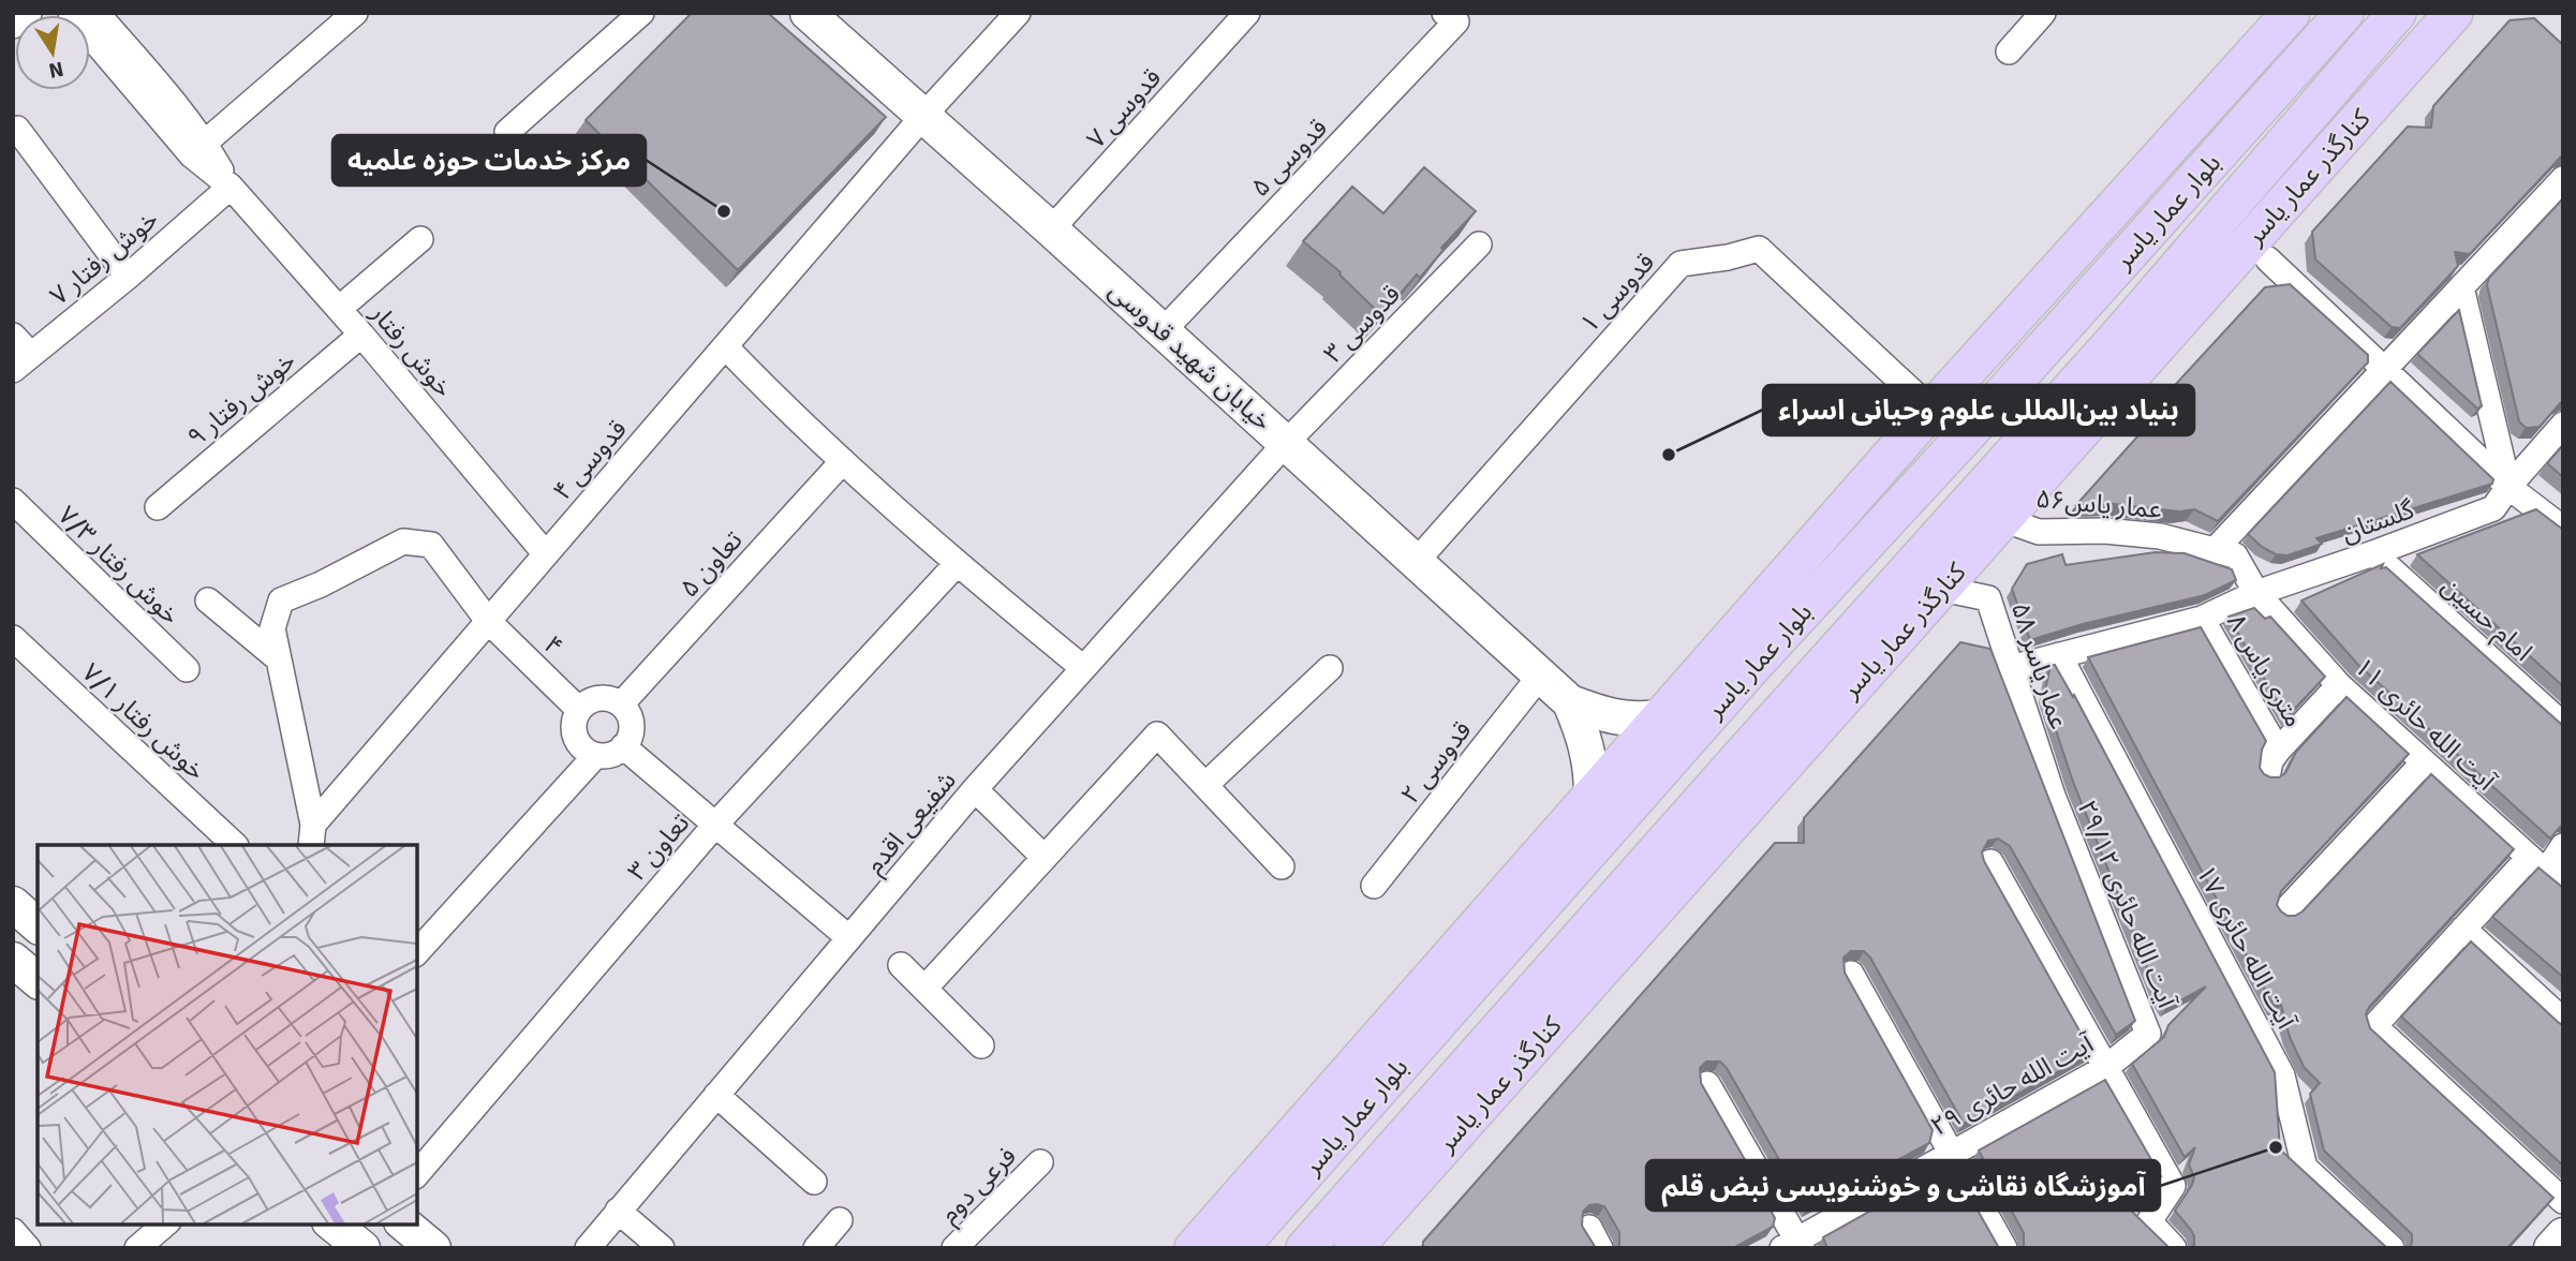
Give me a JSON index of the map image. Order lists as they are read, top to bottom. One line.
{"streets":{"main road":["کنارگذر عمار یاسر","بلوار عمار یاسر","خیابان شهید قدوسی"],"street":["قدوسی ۷","قدوسی ۵","خوش رفتار ۷","قدوسی ۱","قدوسی ۳","خوش رفتار","خوش رفتار ۹","قدوسی ۴","عمار یاس۵۶","گلستان","تعاون ۵","خوش رفتار ۷/۳","امام حسین","۴","عمار یاسر ۵۸","۸ متری یاس","خوش رفتار ۷/۱","آیت الله حائری ۱۱","قدوسی ۲","شفیعی اقدم","تعاون ۳","آیت الله حائری ۲۹/۱۲","آیت الله حائری ۱۷","آیت الله حائری ۲۹","فرعی دوم"]},"crossings":[["قدوسی ۷","خیابان شهید قدوسی"],["قدوسی ۵","خیابان شهید قدوسی"],["کنارگذر عمار یاسر","عمار یاس۵۶"],["کنارگذر عمار یاسر","عمار یاسر ۵۸"],["خوش رفتار ۷","خوش رفتار"],["قدوسی ۱","خیابان شهید قدوسی"],["قدوسی ۳","خیابان شهید قدوسی"],["قدوسی ۳","شفیعی اقدم"],["خوش رفتار","خوش رفتار ۹"],["خوش رفتار","قدوسی ۴"],["خیابان شهید قدوسی","قدوسی ۴"],["خیابان شهید قدوسی","قدوسی ۲"],["خیابان شهید قدوسی","شفیعی اقدم"],["قدوسی ۴","۴"],["عمار یاس۵۶","گلستان"],["عمار یاس۵۶","آیت الله حائری ۱۱"],["گلستان","امام حسین"],["گلستان","عمار یاسر ۵۸"],["گلستان","۸ متری یاس"],["گلستان","آیت الله حائری ۱۱"],["گلستان","آیت الله حائری ۱۷"],["تعاون ۵","۴"],["عمار یاسر ۵۸","آیت الله حائری ۲۹/۱۲"],["آیت الله حائری ۲۹/۱۲","آیت الله حائری ۲۹"]],"places":["مرکز خدمات حوزه علمیه","بنیاد بین‌المللی علوم وحیانی اسراء","آموزشگاه نقاشی و خوشنویسی نبض قلم"],"north":"bottom"}
